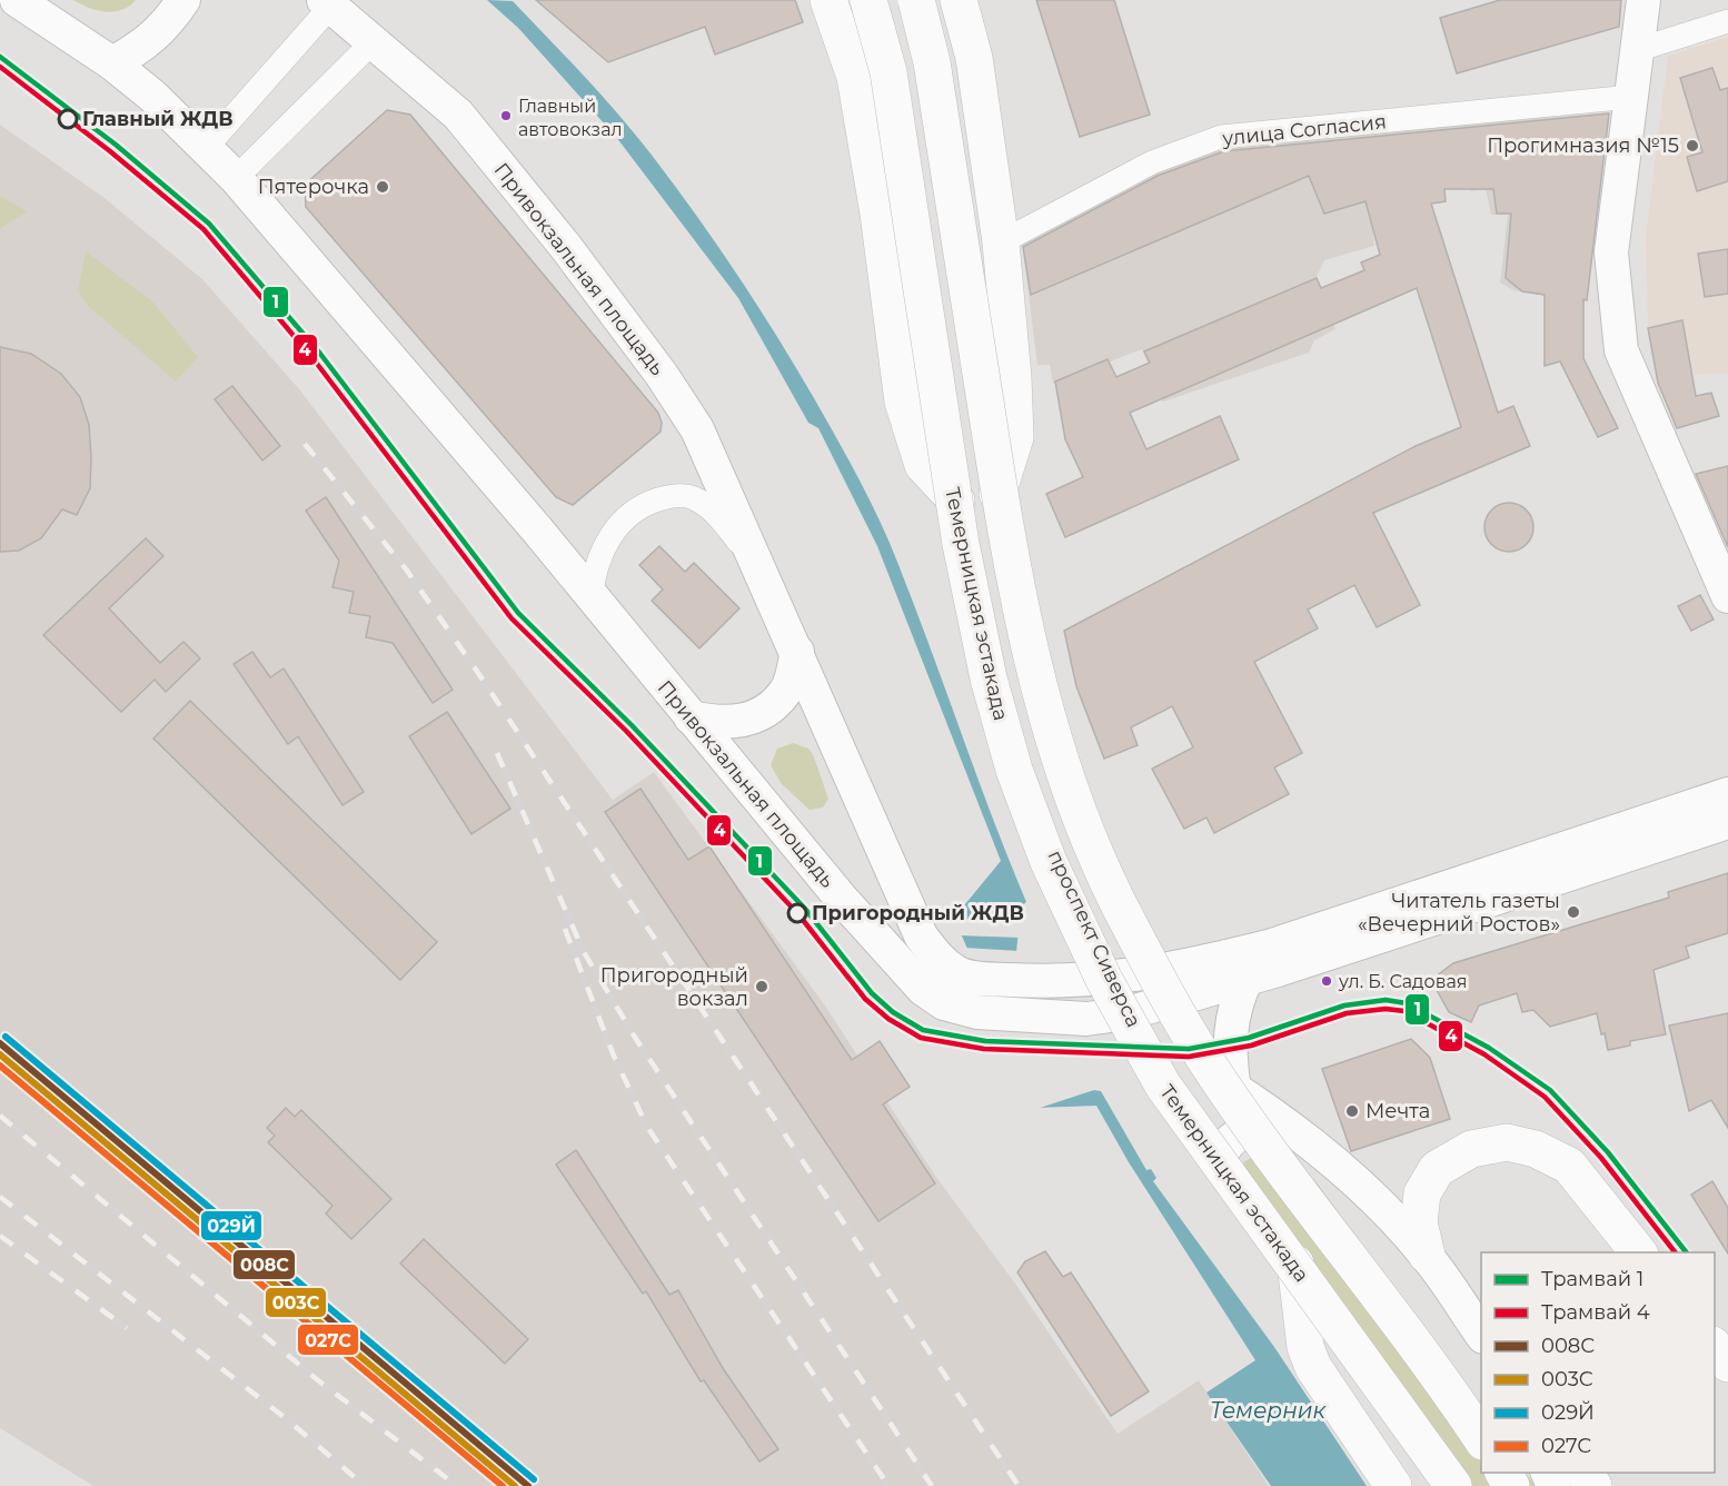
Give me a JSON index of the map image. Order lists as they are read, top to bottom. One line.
{"streets":{"main road":["Привокзальная площадь","Темерницкая эстакада","проспект Сиверса"],"street":["улица Согласия"]},"crossings":[["Привокзальная площадь","проспект Сиверса"]],"water":["Темерник"],"places":["Главный автовокзал","Главный ЖДВ","Прогимназия №15","Пятерочка","Читатель газеты «Вечерний Ростов»","Пригородный ЖДВ","ул. Б. Садовая","Пригородный вокзал","Мечта"],"lines":["tram line 1","tram line 4","transit line 029Й","transit line 008С","transit line 003С","transit line 027С"],"legend":["Трамвай 1","Трамвай 4","008С","003С","029Й","027С"]}
